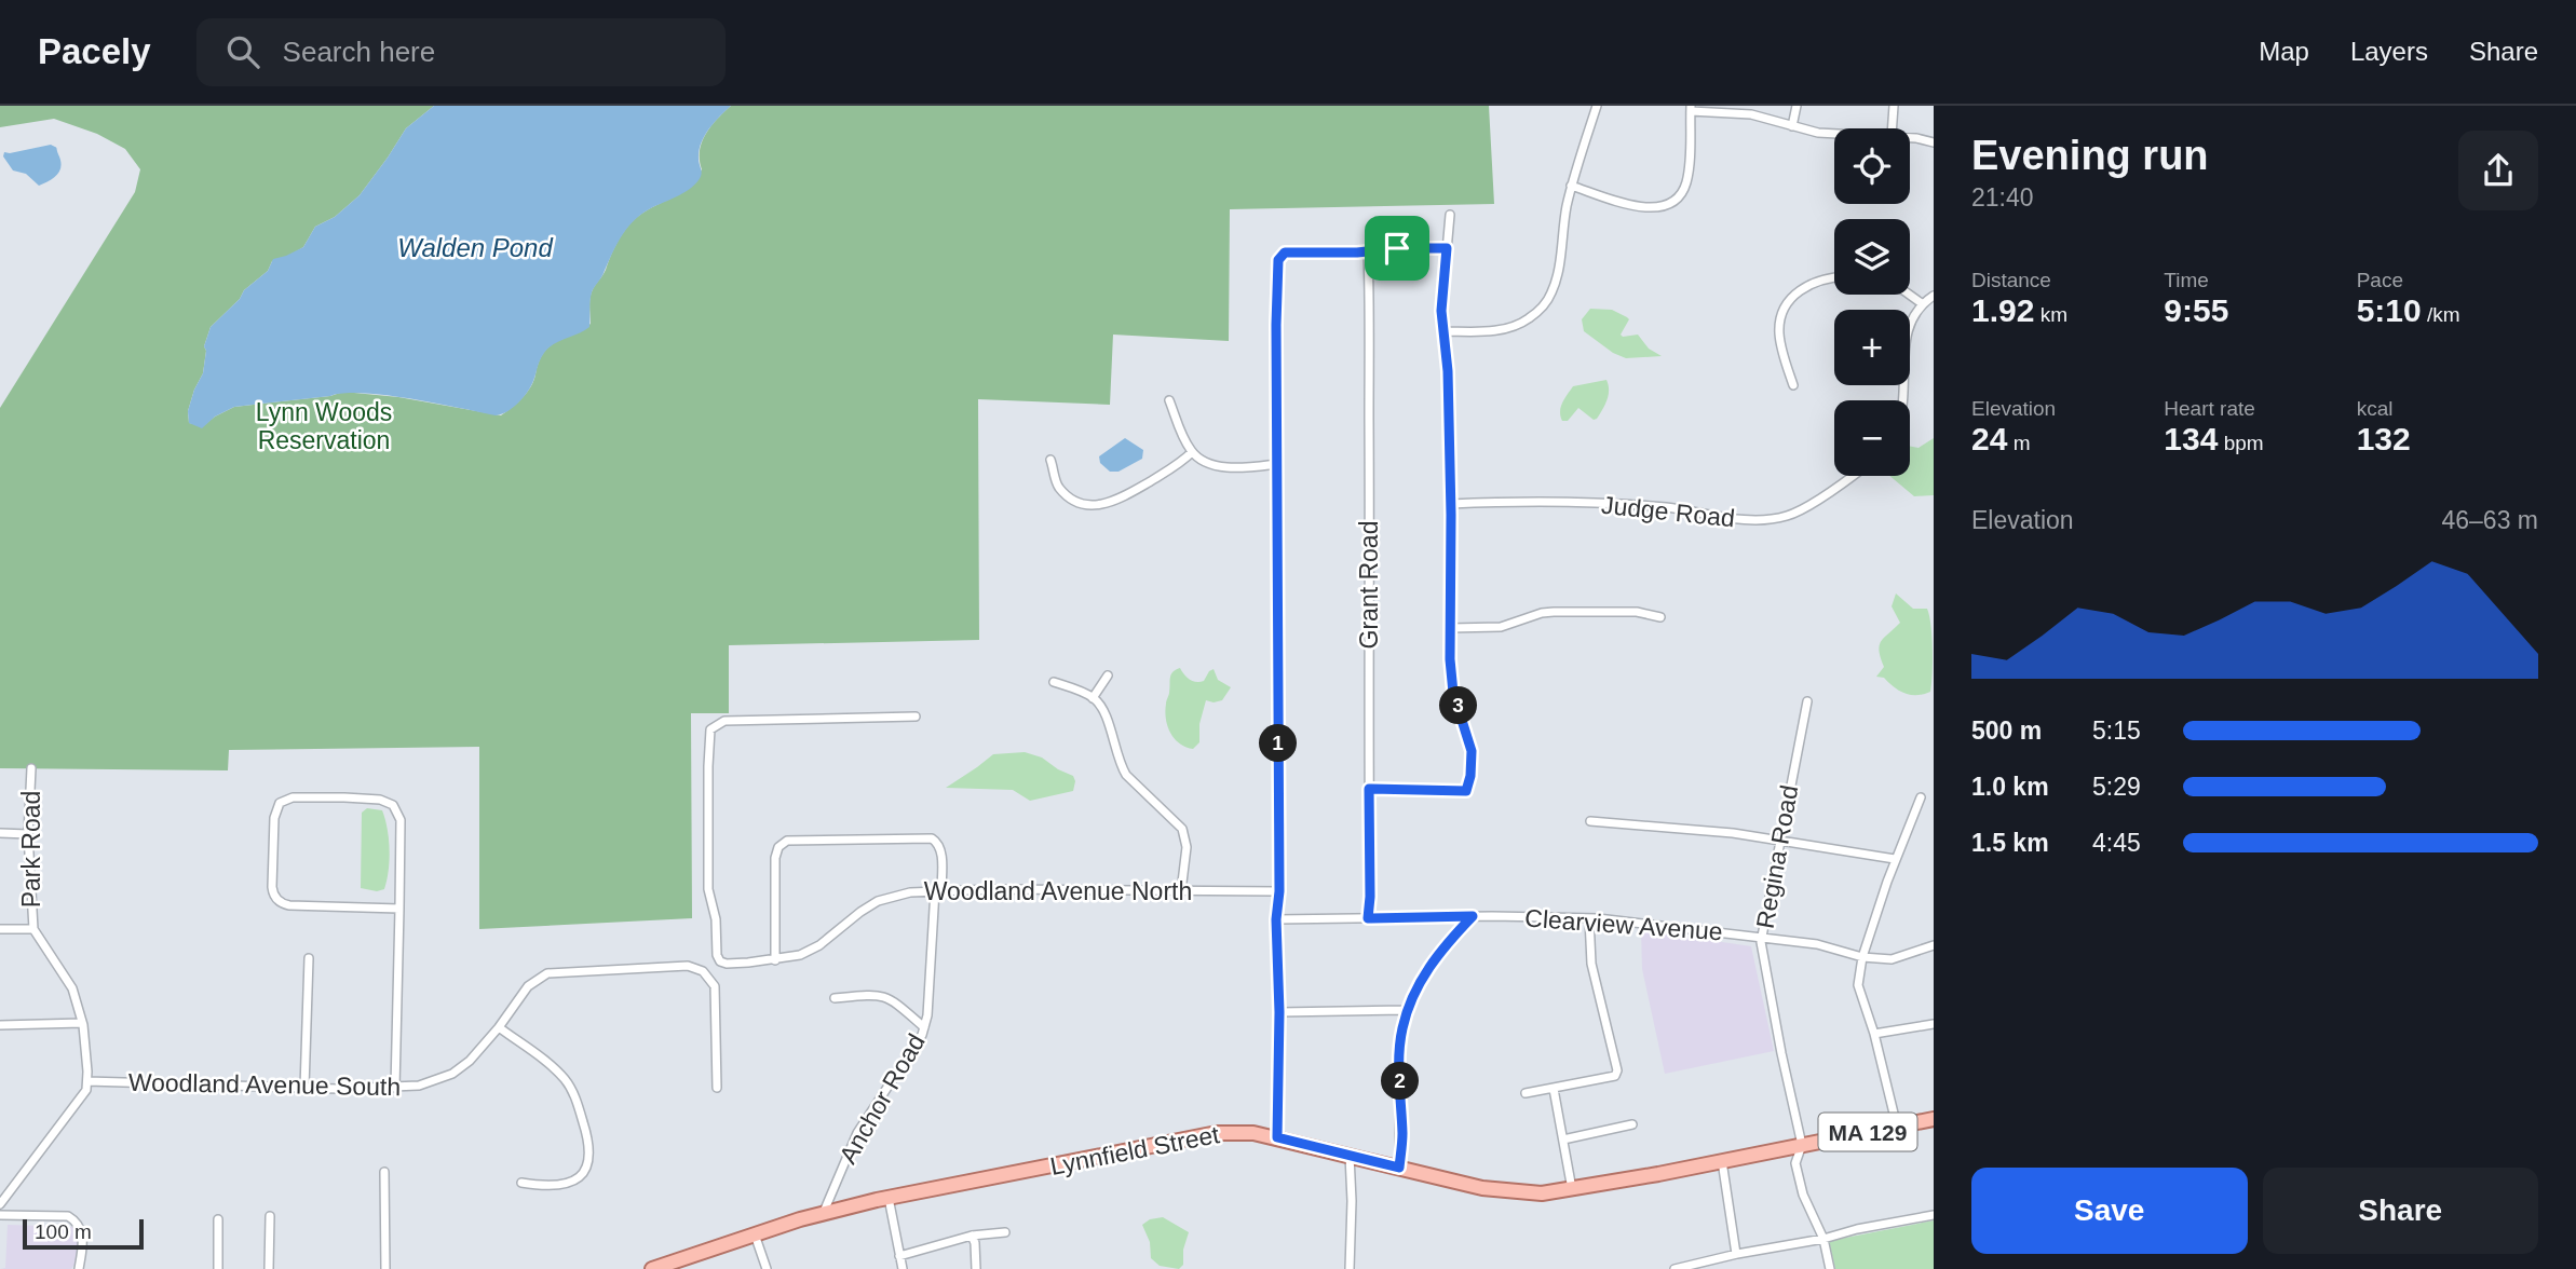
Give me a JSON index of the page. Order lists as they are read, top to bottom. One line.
{"streets":{"main road":["MA 129","Lynnfield Street"],"street":["Judge Road","Grant Road","Park Road","Regina Road","Woodland Avenue North","Clearview Avenue","Woodland Avenue South","Anchor Road"]},"crossings":[["Grant Road","Clearview Avenue"],["Park Road","Woodland Avenue South"],["Regina Road","Clearview Avenue"],["Regina Road","Lynnfield Street"],["Woodland Avenue North","Anchor Road"],["Anchor Road","Lynnfield Street"]],"water":["Walden Pond"],"parks":["Lynn Woods Reservation"],"scale_bar":"100 m","page":{"header":"Pacely","search":"Search here","nav":["Map","Layers","Share"],"heading":["Evening run","21:40"],"map_buttons":["+","−"],"stats":[["Distance","1.92 km"],["Time","9:55"],["Pace","5:10 /km"],["Elevation","24 m"],["Heart rate","134 bpm"],["kcal","132"]],"chart":["Elevation","46–63 m"],"pins":["3","1","2"],"list":[{"name":"500 m","note":"5:15"},{"name":"1.0 km","note":"5:29"},{"name":"1.5 km","note":"4:45"}],"buttons":["Save","Share"],"scale":"100 m"}}
